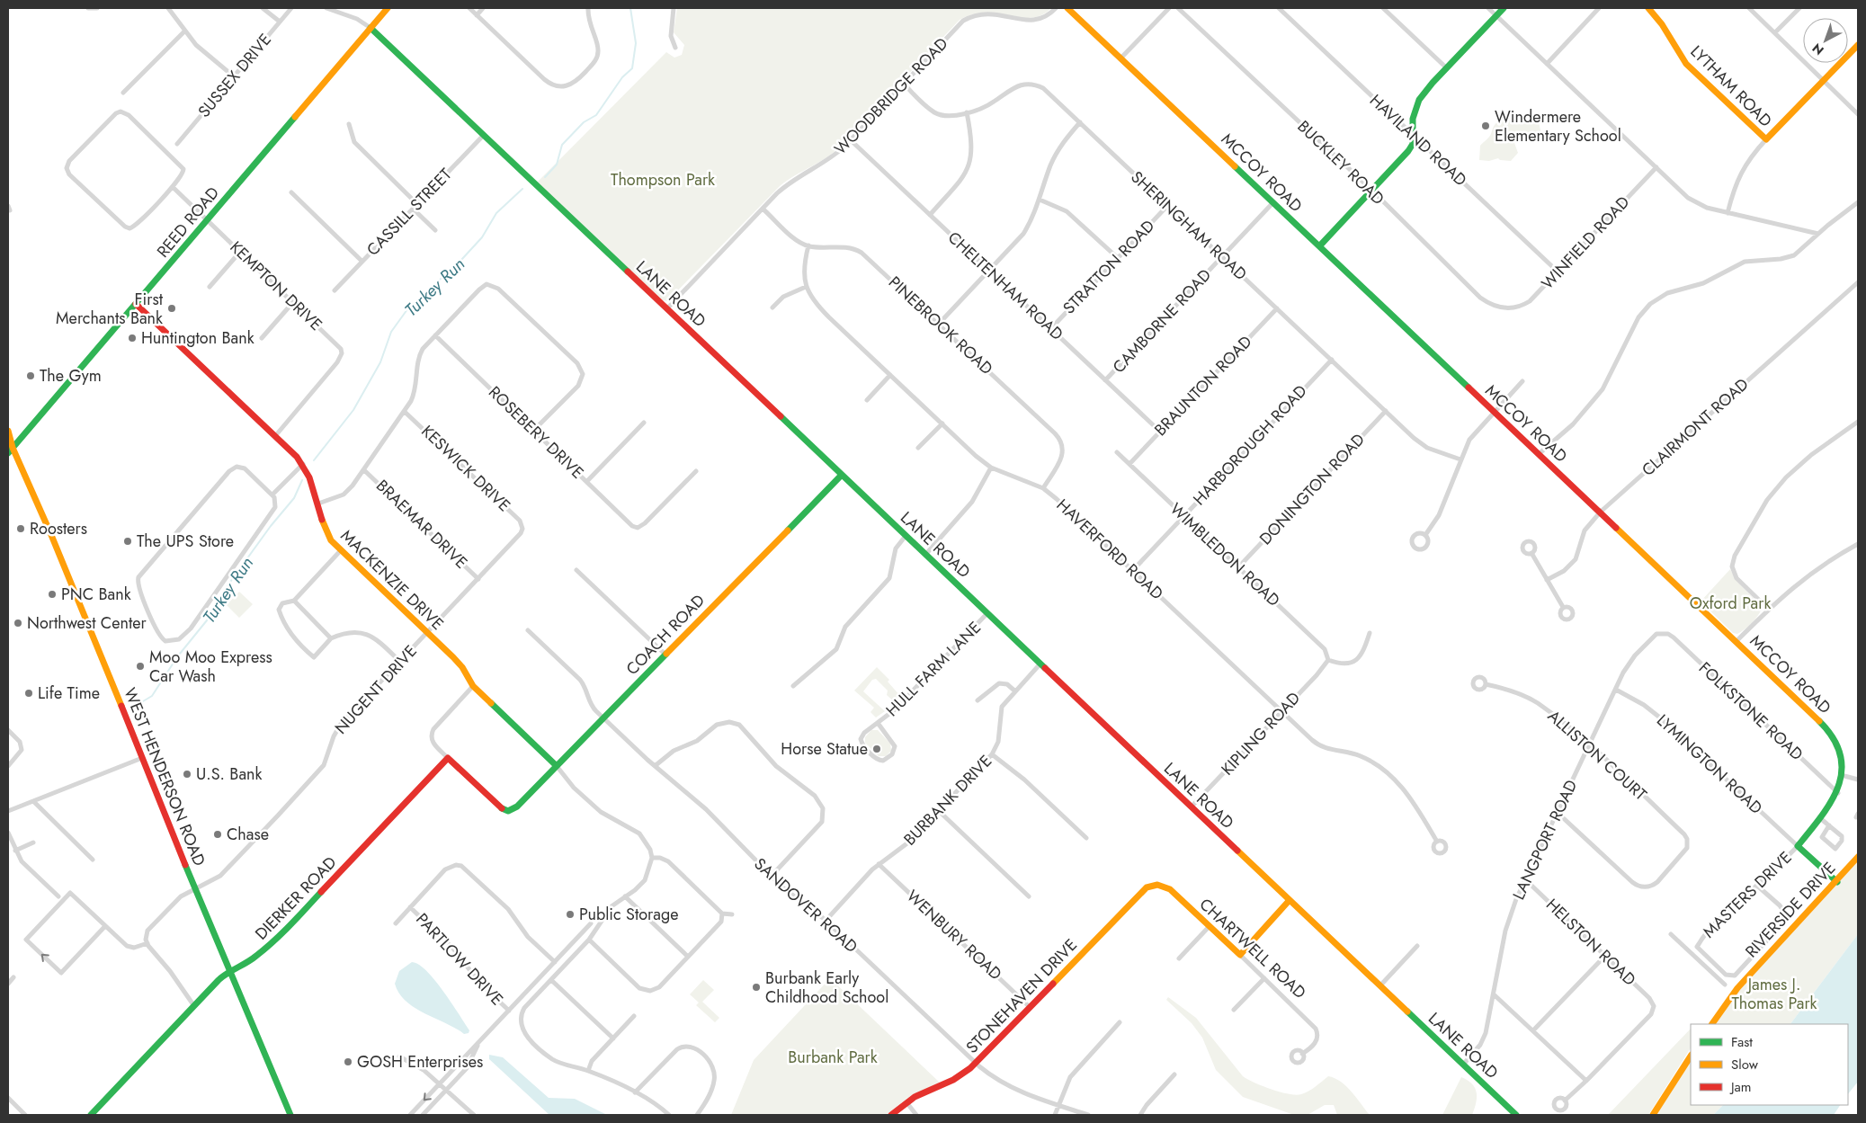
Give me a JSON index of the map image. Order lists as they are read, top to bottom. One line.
{"streets":{"street":["SUSSEX DRIVE","LYTHAM ROAD","WOODBRIDGE ROAD","HAVILAND ROAD","BUCKLEY ROAD","MCCOY ROAD","CASSILL STREET","REED ROAD","SHERINGHAM ROAD","WINFIELD ROAD","STRATTON ROAD","KEMPTON DRIVE","CHELTENHAM ROAD","LANE ROAD","CAMBORNE ROAD","PINEBROOK ROAD","BRAUNTON ROAD","CLAIRMONT ROAD","ROSEBERY DRIVE","HARBOROUGH ROAD","KESWICK DRIVE","DONINGTON ROAD","BRAEMAR DRIVE","HAVERFORD ROAD","WIMBLEDON ROAD","MACKENZIE DRIVE","COACH ROAD","HULL FARM LANE","NUGENT DRIVE","FOLKSTONE ROAD","KIPLING ROAD","ALLISTON COURT","LYMINGTON ROAD","WEST HENDERSON ROAD","BURBANK DRIVE","LANGPORT ROAD","MASTERS DRIVE","DIERKER ROAD","SANDOVER ROAD","RIVERSIDE DRIVE","WENBURY ROAD","HELSTON ROAD","CHARTWELL ROAD","PARTLOW DRIVE","STONEHAVEN DRIVE"]},"crossings":[["WOODBRIDGE ROAD","SHERINGHAM ROAD"],["WOODBRIDGE ROAD","CHELTENHAM ROAD"],["WOODBRIDGE ROAD","LANE ROAD"],["WOODBRIDGE ROAD","PINEBROOK ROAD"],["HAVILAND ROAD","WINFIELD ROAD"],["BUCKLEY ROAD","WINFIELD ROAD"],["MCCOY ROAD","CAMBORNE ROAD"],["MCCOY ROAD","CLAIRMONT ROAD"],["MCCOY ROAD","FOLKSTONE ROAD"],["MCCOY ROAD","LYMINGTON ROAD"],["MCCOY ROAD","MASTERS DRIVE"],["CASSILL STREET","LANE ROAD"],["REED ROAD","KEMPTON DRIVE"],["REED ROAD","LANE ROAD"],["REED ROAD","MACKENZIE DRIVE"],["REED ROAD","WEST HENDERSON ROAD"],["SHERINGHAM ROAD","STRATTON ROAD"],["SHERINGHAM ROAD","CAMBORNE ROAD"],["SHERINGHAM ROAD","BRAUNTON ROAD"],["SHERINGHAM ROAD","HARBOROUGH ROAD"],["SHERINGHAM ROAD","DONINGTON ROAD"],["STRATTON ROAD","CHELTENHAM ROAD"],["KEMPTON DRIVE","MACKENZIE DRIVE"],["CHELTENHAM ROAD","CAMBORNE ROAD"],["CHELTENHAM ROAD","BRAUNTON ROAD"],["LANE ROAD","COACH ROAD"],["LANE ROAD","HULL FARM LANE"],["LANE ROAD","KIPLING ROAD"],["LANE ROAD","BURBANK DRIVE"],["LANE ROAD","LANGPORT ROAD"],["PINEBROOK ROAD","HAVERFORD ROAD"],["BRAUNTON ROAD","WIMBLEDON ROAD"],["HARBOROUGH ROAD","HAVERFORD ROAD"],["HARBOROUGH ROAD","WIMBLEDON ROAD"],["KESWICK DRIVE","NUGENT DRIVE"],["DONINGTON ROAD","WIMBLEDON ROAD"],["BRAEMAR DRIVE","NUGENT DRIVE"],["HAVERFORD ROAD","KIPLING ROAD"],["WIMBLEDON ROAD","KIPLING ROAD"],["MACKENZIE DRIVE","COACH ROAD"],["MACKENZIE DRIVE","NUGENT DRIVE"],["COACH ROAD","DIERKER ROAD"],["COACH ROAD","SANDOVER ROAD"],["NUGENT DRIVE","WEST HENDERSON ROAD"],["FOLKSTONE ROAD","LANGPORT ROAD"],["ALLISTON COURT","LANGPORT ROAD"],["LYMINGTON ROAD","LANGPORT ROAD"],["LYMINGTON ROAD","MASTERS DRIVE"],["WEST HENDERSON ROAD","DIERKER ROAD"],["BURBANK DRIVE","SANDOVER ROAD"],["BURBANK DRIVE","WENBURY ROAD"],["LANGPORT ROAD","HELSTON ROAD"],["SANDOVER ROAD","STONEHAVEN DRIVE"],["WENBURY ROAD","STONEHAVEN DRIVE"],["CHARTWELL ROAD","STONEHAVEN DRIVE"]],"water":["Turkey Run"],"parks":["Thompson Park","Oxford Park","James J. Thomas Park","Burbank Park"],"places":["Windermere Elementary School","First Merchants Bank","Huntington Bank","The Gym","Roosters","The UPS Store","PNC Bank","Northwest Center","Moo Moo Express Car Wash","Life Time","Horse Statue","U.S. Bank","Chase","Public Storage","Burbank Early Childhood School","GOSH Enterprises"],"legend":["Fast","Slow","Jam"],"north":"bottom left"}
